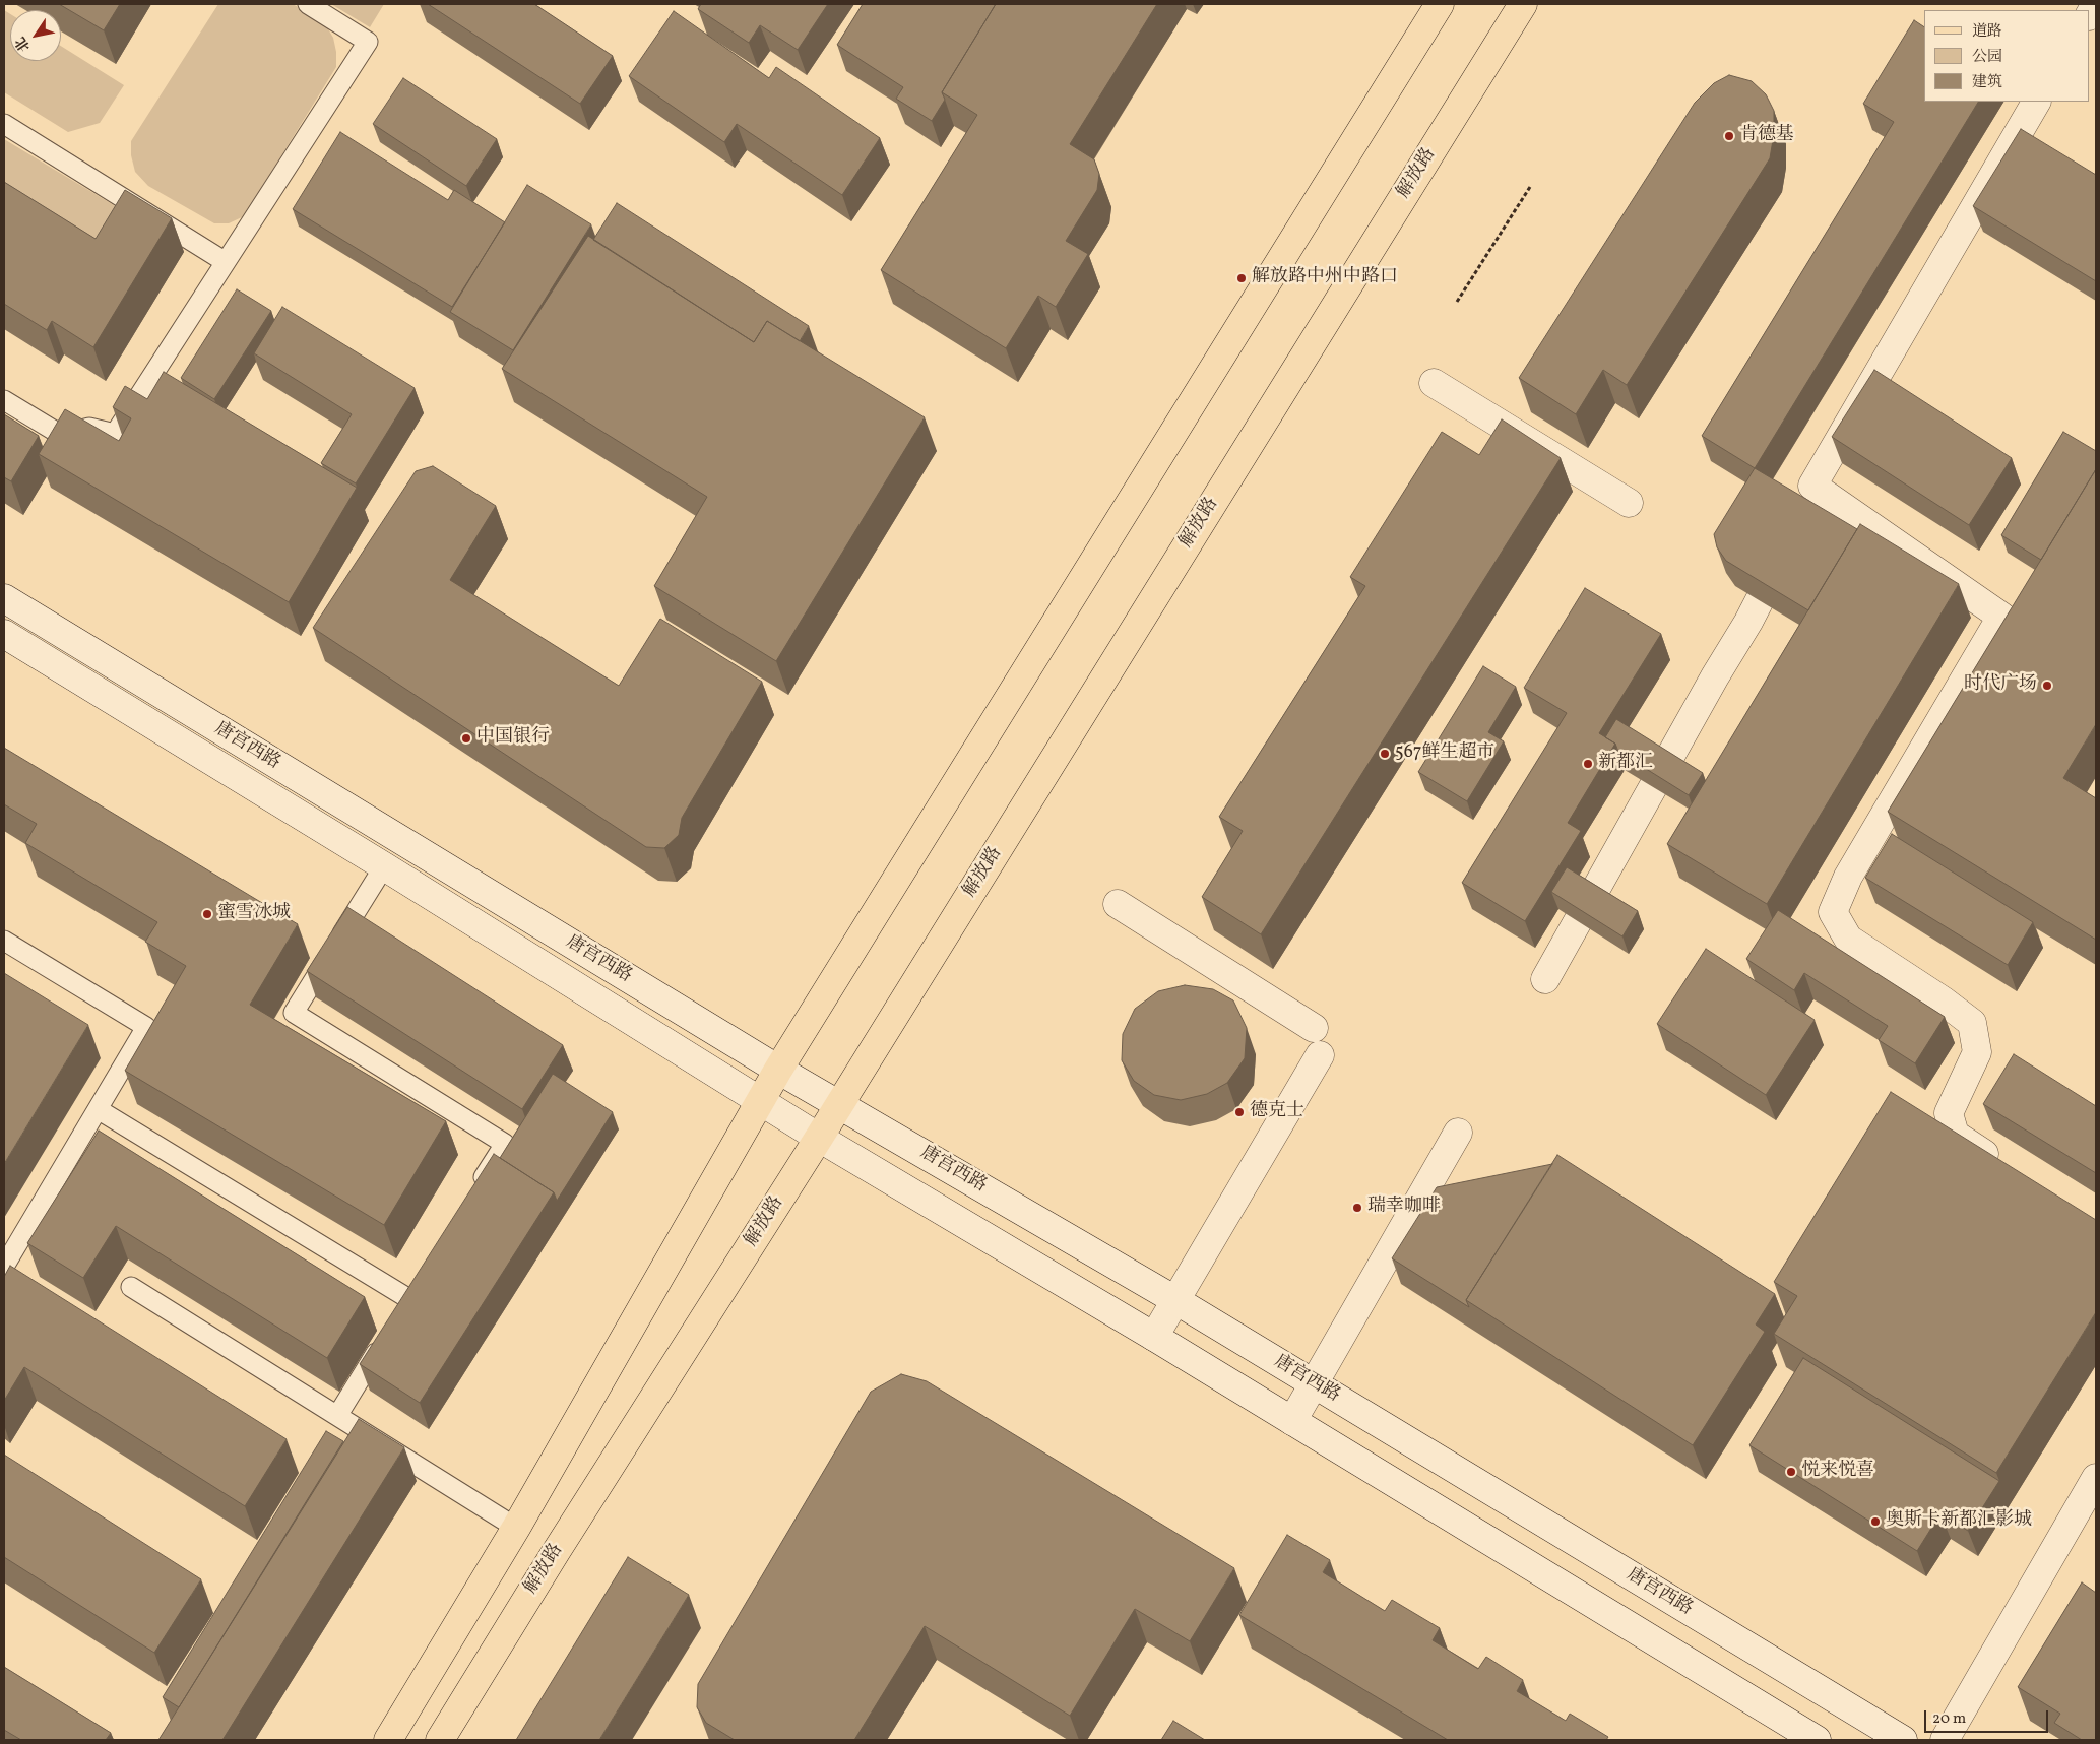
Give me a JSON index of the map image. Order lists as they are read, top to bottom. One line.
{"streets":{"main road":["解放路","唐宫西路"]},"crossings":[["解放路","唐宫西路"]],"places":["肯德基","解放路中州中路口","时代广场","中国银行","567鲜生超市","新都汇","蜜雪冰城","德克士","瑞幸咖啡","悦来悦喜","奥斯卡新都汇影城"],"legend":["道路","公园","建筑"],"scale_bar":"20 m","north":"bottom left"}
